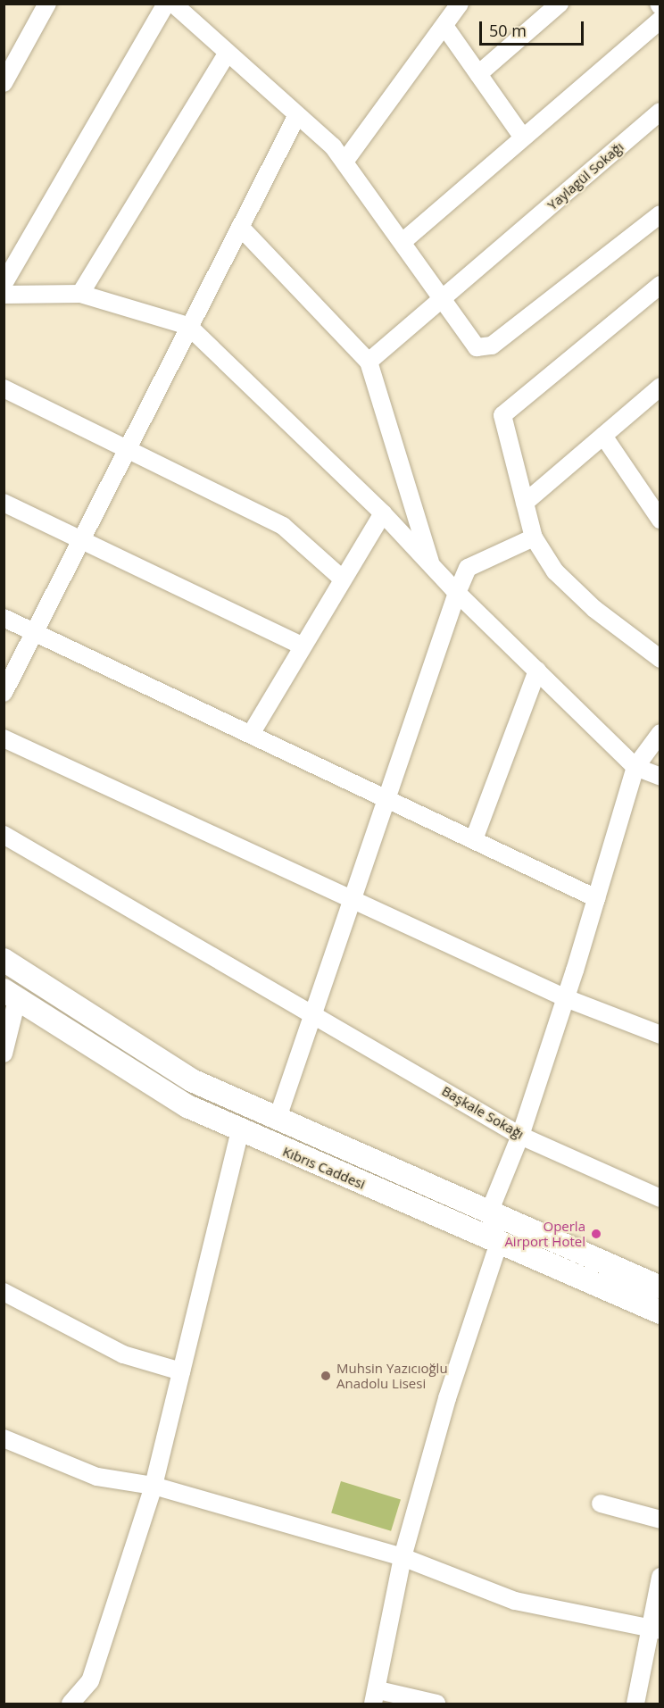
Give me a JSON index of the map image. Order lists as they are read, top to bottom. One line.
{"streets":{"main road":["Kıbrıs Caddesi"],"street":["Yaylagül Sokağı","Başkale Sokağı"]},"places":["Operla Airport Hotel","Muhsin Yazıcıoğlu Anadolu Lisesi"],"scale_bar":"50 m"}
